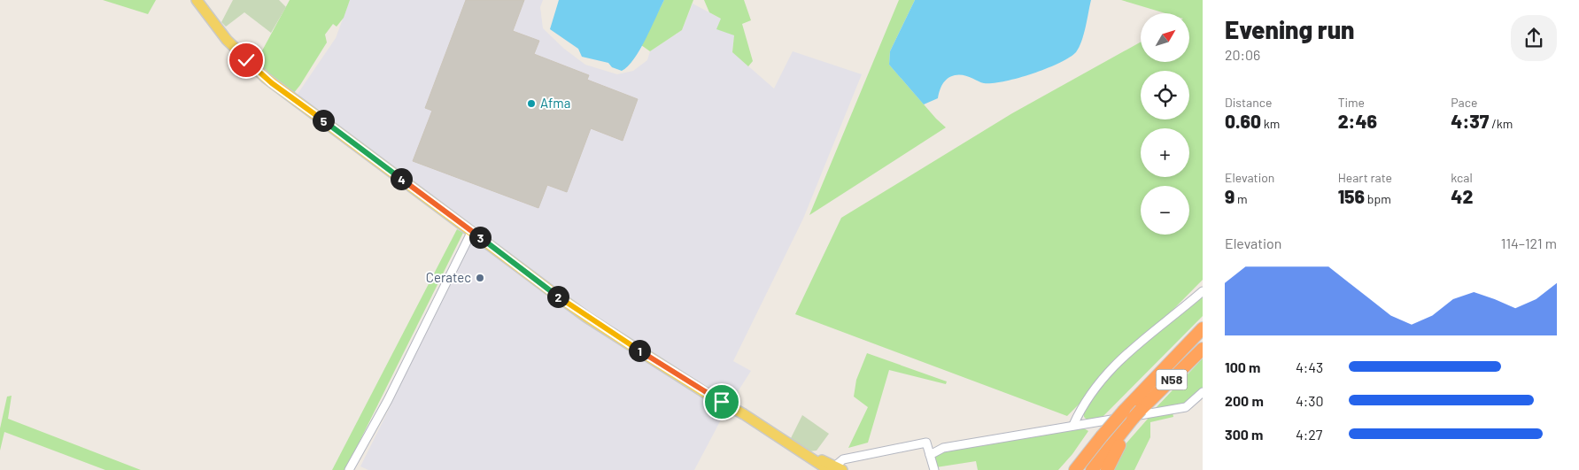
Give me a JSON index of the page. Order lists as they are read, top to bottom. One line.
{"streets":{"highway":["N58"]},"places":["Afma","Ceratec"],"north":"top right","page":{"heading":["Evening run","20:06"],"map_buttons":["+","−"],"stats":[["Distance","0.60 km"],["Time","2:46"],["Pace","4:37 /km"],["Elevation","9 m"],["Heart rate","156 bpm"],["kcal","42"]],"pins":["5","4","3","2","1"],"chart":["Elevation","114–121 m"],"list":[{"name":"100 m","note":"4:43"},{"name":"200 m","note":"4:30"},{"name":"300 m","note":"4:27"}]}}
